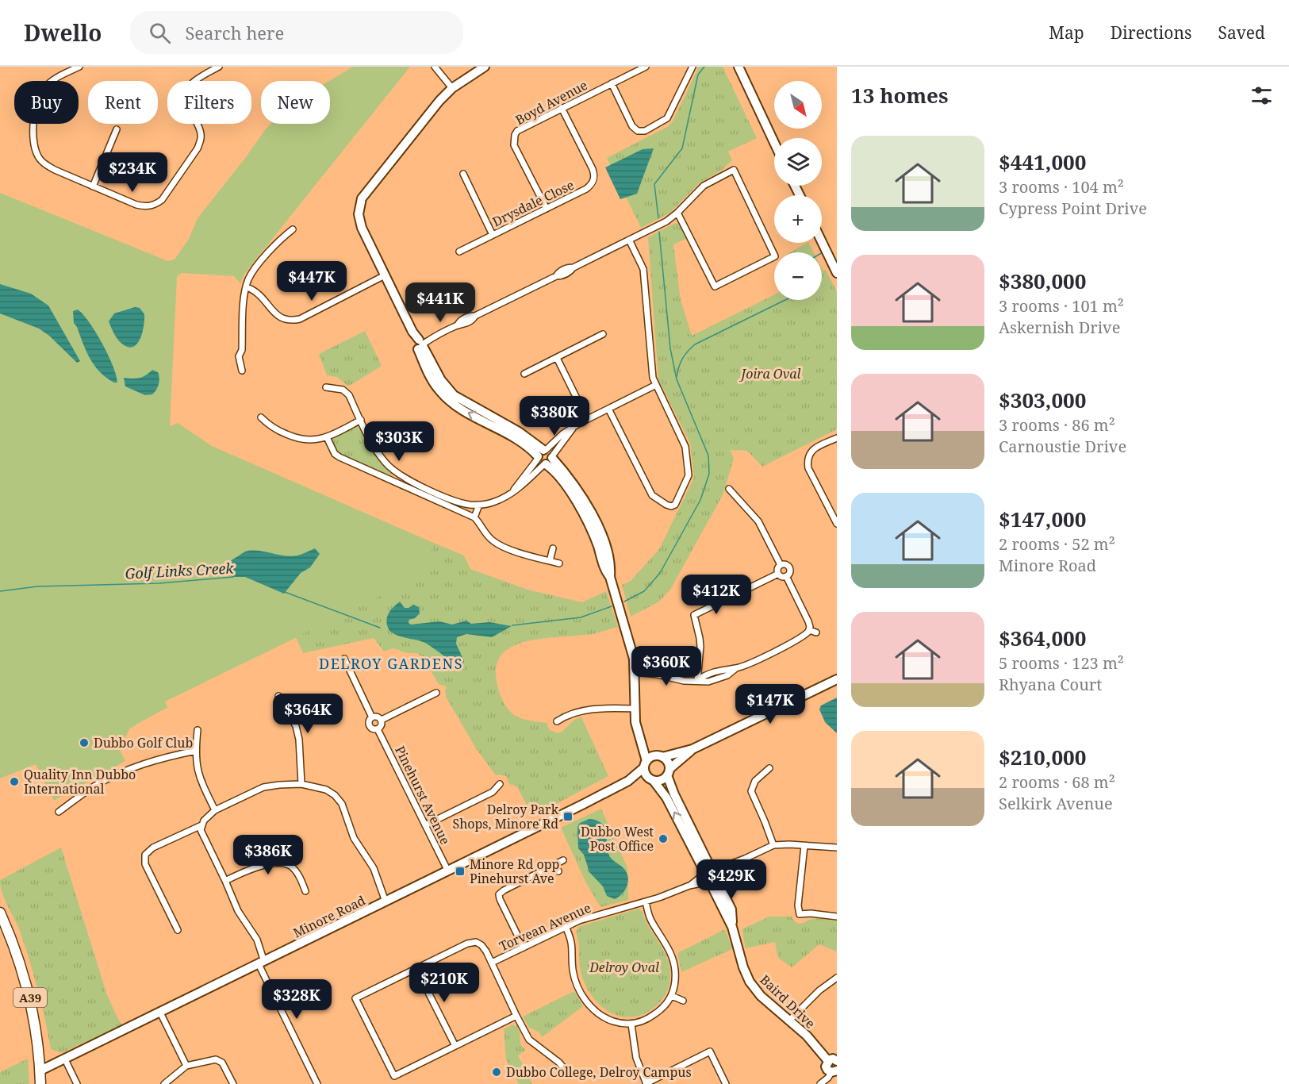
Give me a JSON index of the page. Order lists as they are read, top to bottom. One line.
{"streets":{"highway":["A39"],"street":["Boyd Avenue","Drysdale Close","Pinehurst Avenue","Minore Road","Torvean Avenue","Baird Drive"]},"crossings":[["Boyd Avenue","Drysdale Close"],["Pinehurst Avenue","Minore Road"],["Minore Road","A39"],["Minore Road","Baird Drive"],["Torvean Avenue","Baird Drive"]],"districts":["DELROY GARDENS"],"water":["Golf Links Creek"],"parks":["Joira Oval","Delroy Oval"],"places":{"other":["Dubbo Golf Club","Quality Inn Dubbo International","Dubbo West Post Office","Dubbo College, Delroy Campus"],"transit":["Delroy Park Shops, Minore Rd","Minore Rd opp Pinehurst Ave"]},"north":"bottom right","page":{"header":"Dwello","search":"Search here","nav":["Map","Directions","Saved"],"heading":"13 homes","map_buttons":["+","−"],"chip":["Buy","Rent","Filters","New"],"list":[{"name":"$441,000","note":"3 rooms · 104 m² · Cypress Point Drive"},{"name":"$380,000","note":"3 rooms · 101 m² · Askernish Drive"},{"name":"$303,000","note":"3 rooms · 86 m² · Carnoustie Drive"},{"name":"$147,000","note":"2 rooms · 52 m² · Minore Road"},{"name":"$364,000","note":"5 rooms · 123 m² · Rhyana Court"},{"name":"$210,000","note":"2 rooms · 68 m² · Selkirk Avenue"}],"price":["$234K","$447K","$441K","$380K","$303K","$412K","$360K","$147K","$364K","$386K","$429K","$210K","$328K"]}}
